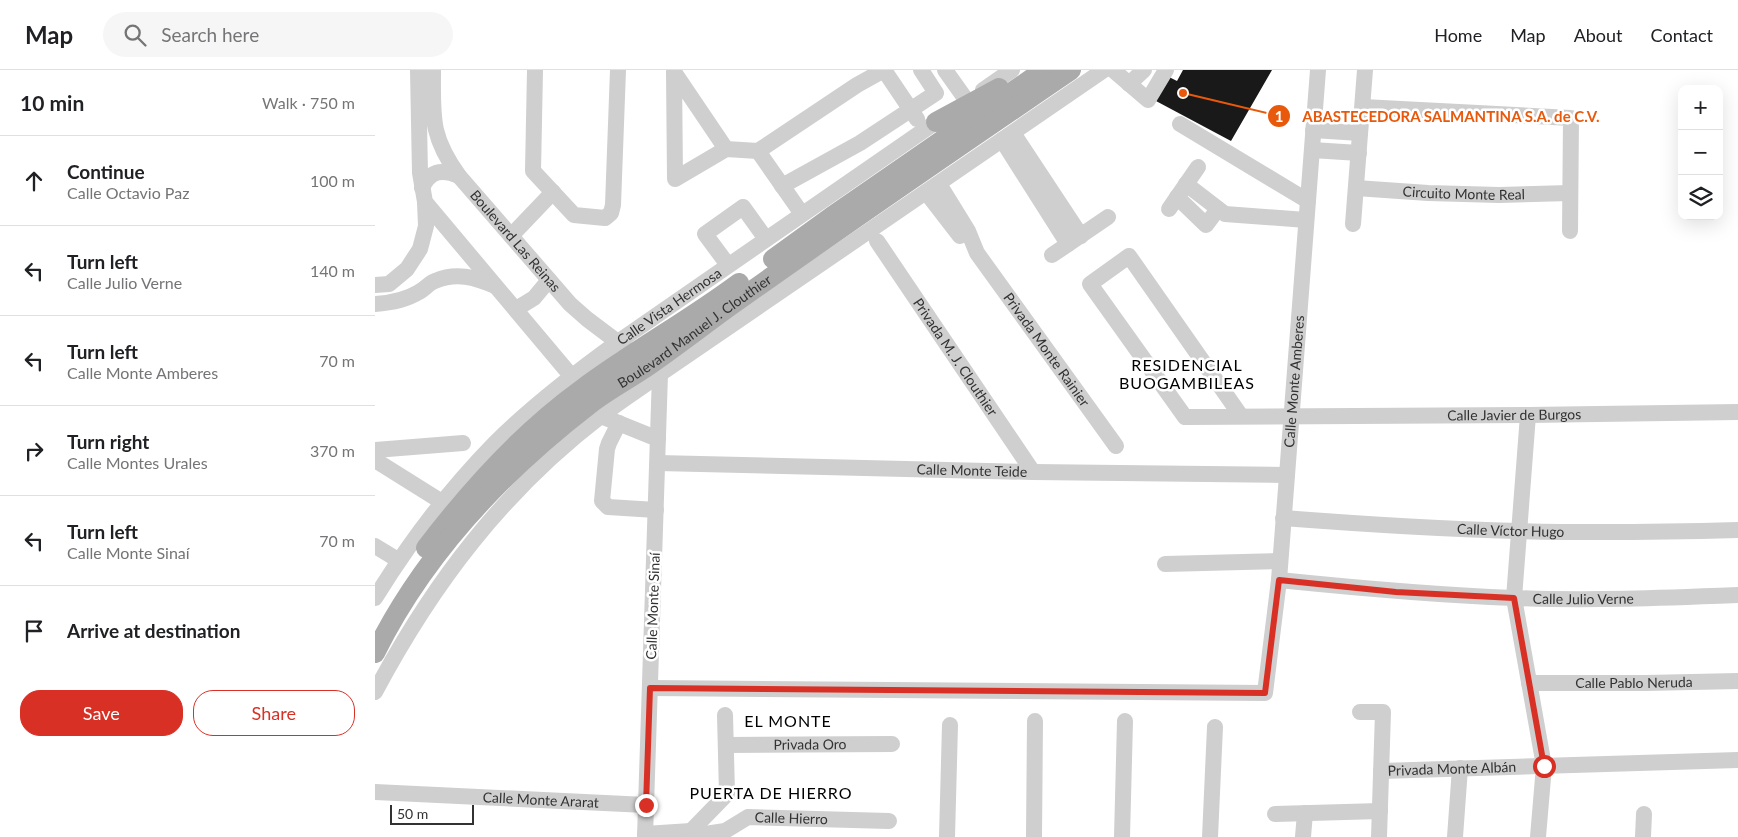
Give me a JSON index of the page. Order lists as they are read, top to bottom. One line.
{"streets":{"main road":["Boulevard Manuel J. Clouthier"],"street":["Circuito Monte Real","Boulevard Las Reinas","Calle Vista Hermosa","Privada Monte Rainier","Privada M. J. Clouthier","Calle Monte Amberes","Calle Javier de Burgos","Calle Monte Teide","Calle Víctor Hugo","Calle Julio Verne","Calle Monte Sinaí","Calle Pablo Neruda","Privada Oro","Privada Monte Albán","Calle Monte Ararat","Calle Hierro"]},"crossings":[["Boulevard Las Reinas","Calle Vista Hermosa"],["Boulevard Las Reinas","Boulevard Manuel J. Clouthier"],["Boulevard Las Reinas","Calle Monte Sinaí"],["Calle Vista Hermosa","Boulevard Manuel J. Clouthier"],["Calle Vista Hermosa","Calle Monte Sinaí"],["Boulevard Manuel J. Clouthier","Calle Monte Sinaí"],["Privada M. J. Clouthier","Calle Monte Teide"],["Calle Monte Amberes","Calle Javier de Burgos"],["Calle Monte Amberes","Calle Monte Teide"],["Calle Monte Amberes","Calle Víctor Hugo"],["Calle Monte Amberes","Calle Julio Verne"],["Calle Monte Amberes","Calle Monte Sinaí"],["Calle Monte Teide","Calle Monte Sinaí"],["Calle Monte Sinaí","Calle Monte Ararat"],["Calle Monte Sinaí","Calle Hierro"]],"districts":["RESIDENCIAL BUOGAMBILEAS","EL MONTE","PUERTA DE HIERRO"],"places":["ABASTECEDORA SALMANTINA S.A. de C.V."],"scale_bar":"50 m","page":{"header":"Map","search":"Search here","nav":["Home","Map","About","Contact"],"heading":["10 min","Walk · 750 m"],"map_buttons":["+","−"],"list":[["Continue","Calle Octavio Paz","100 m"],["Turn left","Calle Julio Verne","140 m"],["Turn left","Calle Monte Amberes","70 m"],["Turn right","Calle Montes Urales","370 m"],["Turn left","Calle Monte Sinaí","70 m"],"Arrive at destination"],"buttons":["Save","Share"],"scale":"50 m"}}
